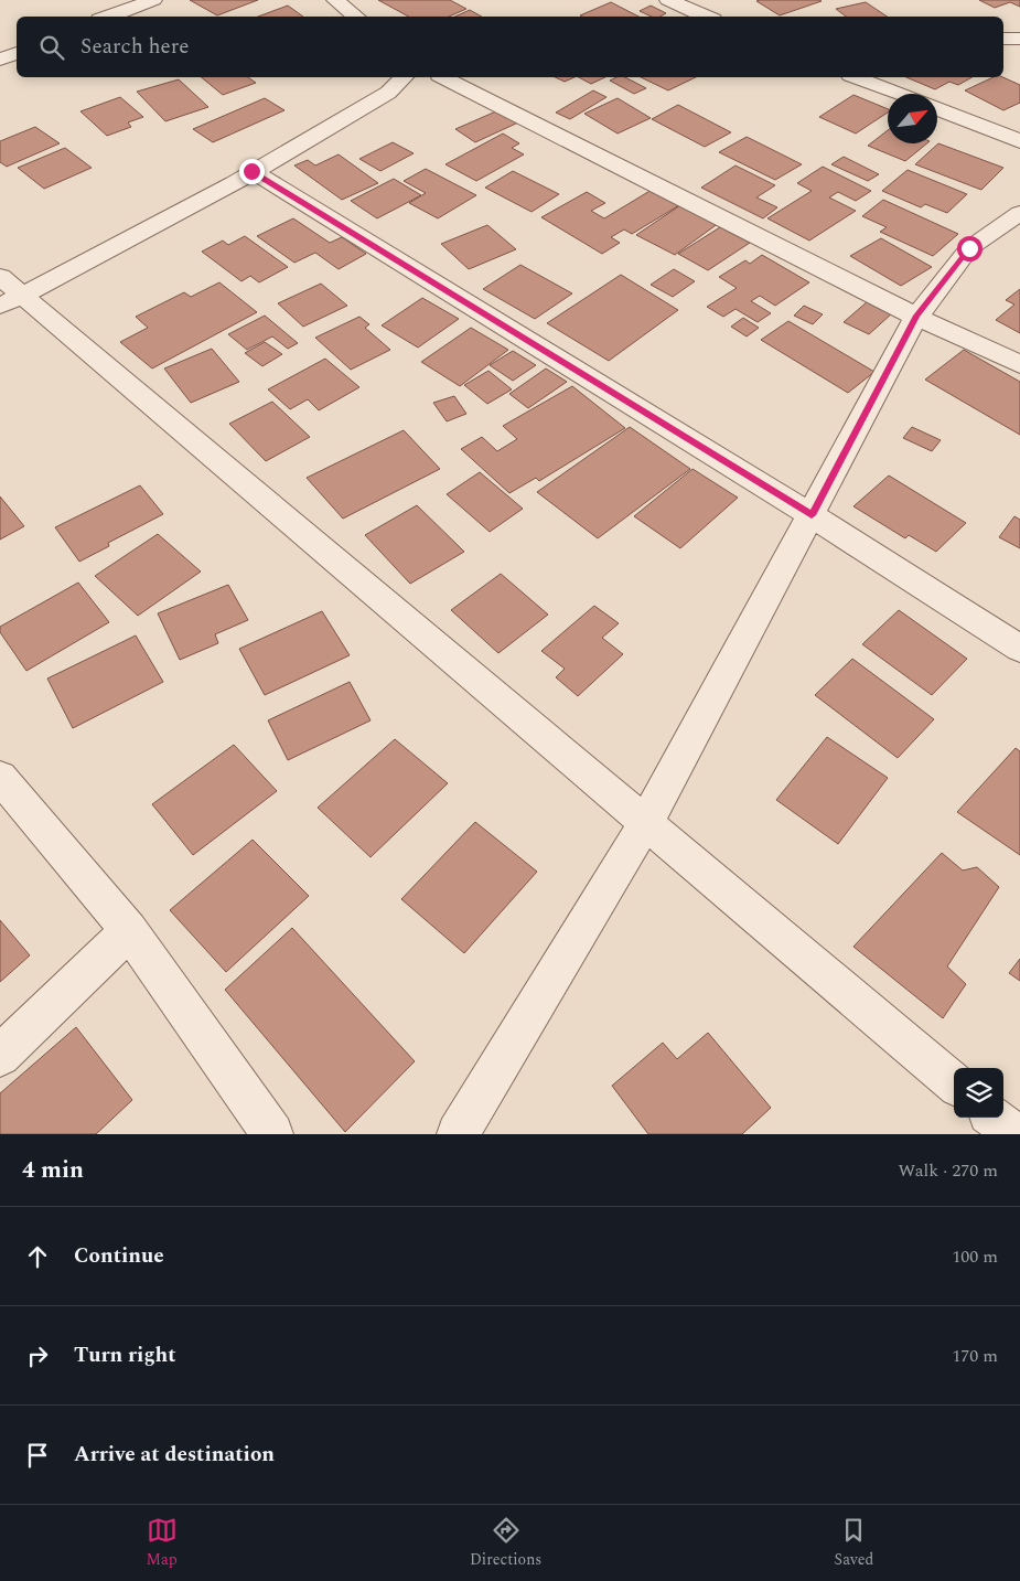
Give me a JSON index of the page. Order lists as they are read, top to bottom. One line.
{"north":"top right","page":{"search":"Search here","heading":["4 min","Walk · 270 m"],"list":[["Continue","100 m"],["Turn right","170 m"],"Arrive at destination"],"nav":["Map","Directions","Saved"]}}
